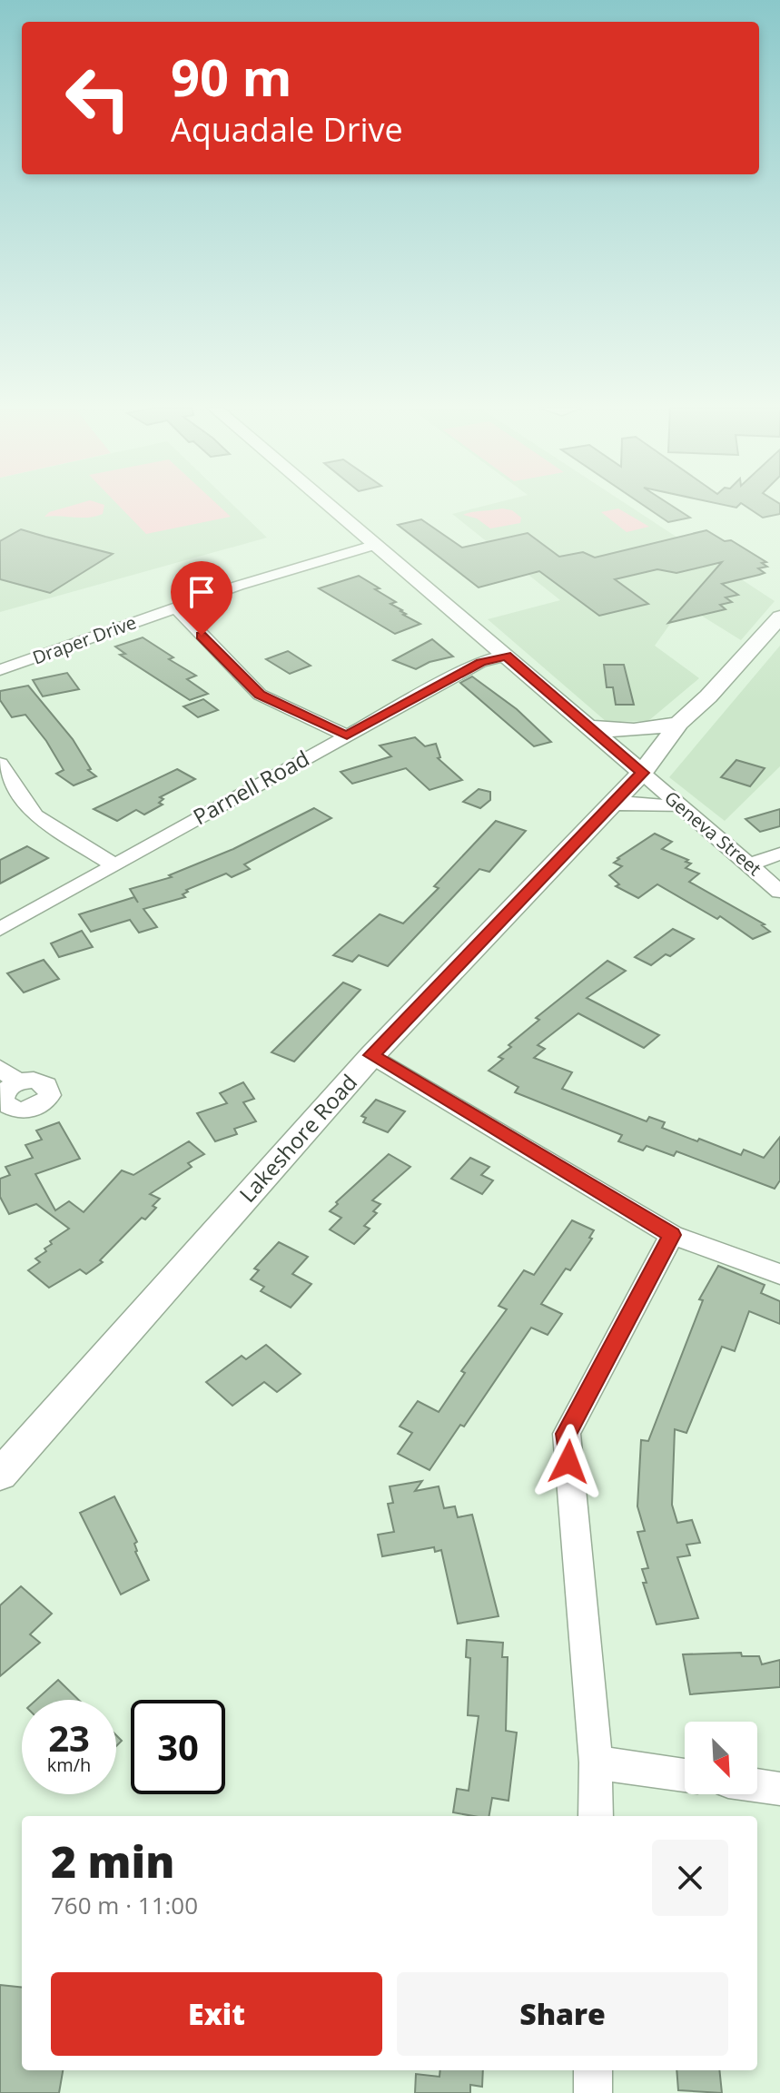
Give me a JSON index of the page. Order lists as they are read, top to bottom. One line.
{"streets":{"main road":["Geneva Street","Lakeshore Road"],"street":["Draper Drive","Parnell Road"]},"crossings":[["Draper Drive","Geneva Street"],["Parnell Road","Geneva Street"],["Geneva Street","Lakeshore Road"]],"north":"bottom right","page":{"turn":["90 m","Aquadale Drive"],"speed":"23 km/h","limit":"30","heading":["2 min","760 m · 11:00"],"buttons":["Exit","Share"]}}
